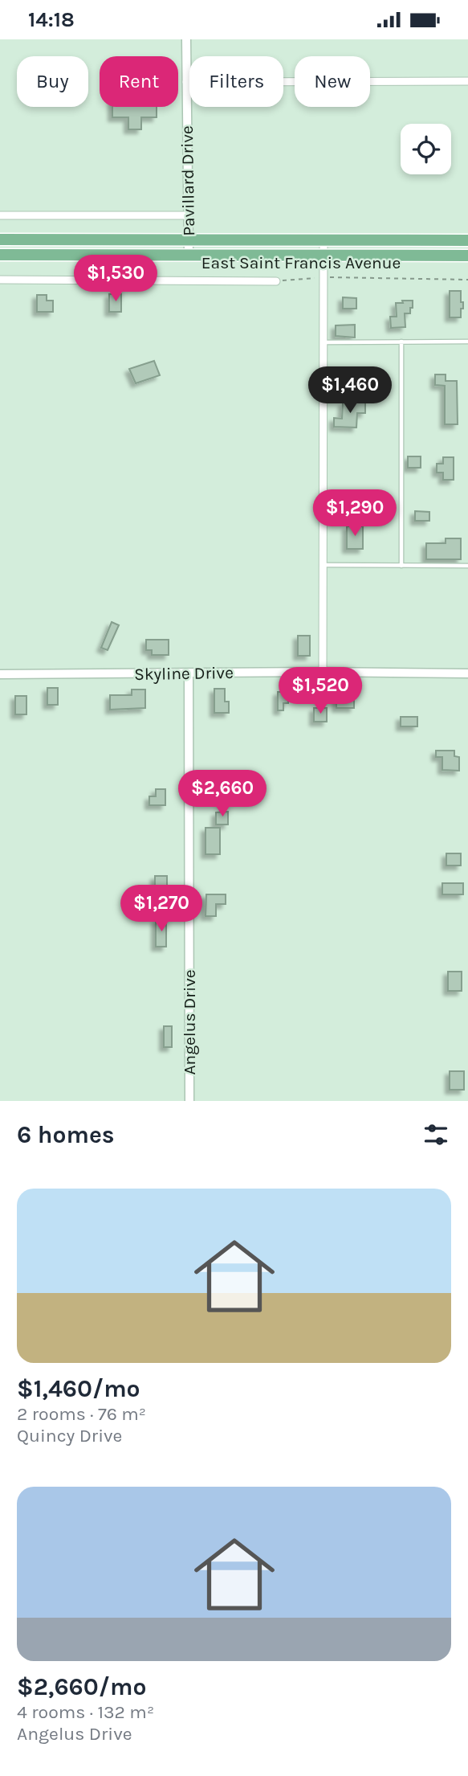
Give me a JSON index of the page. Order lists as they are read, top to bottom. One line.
{"streets":{"highway":["East Saint Francis Avenue"],"street":["Pavillard Drive","Skyline Drive","Angelus Drive"]},"crossings":[["Pavillard Drive","East Saint Francis Avenue"],["Skyline Drive","Angelus Drive"]],"page":{"status":"14:18","chip":["Buy","Rent","Filters","New"],"price":["$1,530","$1,460","$1,290","$1,520","$2,660","$1,270"],"heading":"6 homes","list":[{"name":"$1,460/mo","note":"2 rooms · 76 m² · Quincy Drive"},{"name":"$2,660/mo","note":"4 rooms · 132 m² · Angelus Drive"}]}}
